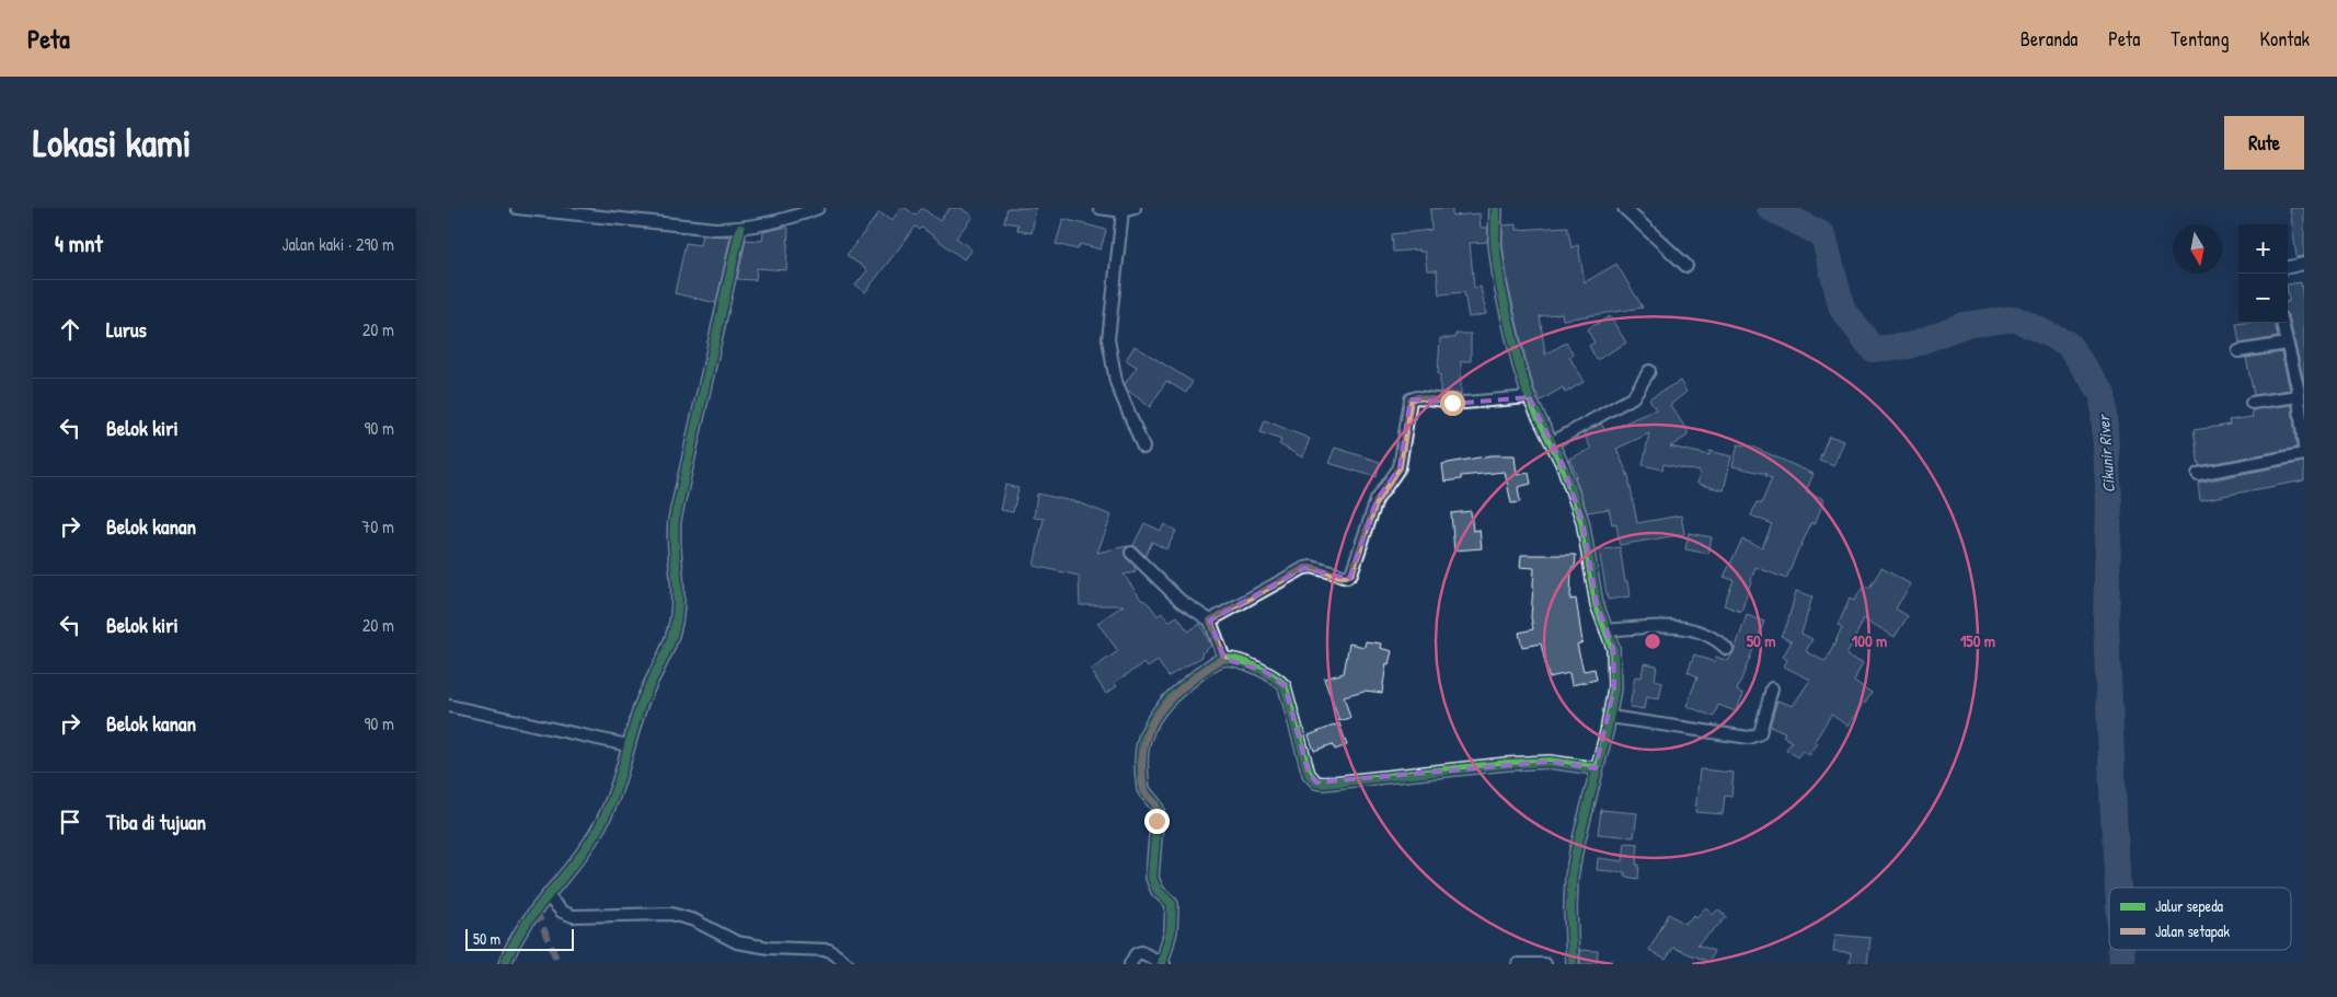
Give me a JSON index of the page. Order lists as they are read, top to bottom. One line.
{"water":["Cikunir River"],"legend":["Jalur sepeda","Jalan setapak"],"scale_bar":"50 m","north":"bottom","page":{"header":"Peta","nav":["Beranda","Peta","Tentang","Kontak"],"buttons":"Rute","title":"Lokasi kami","heading":["4 mnt","Jalan kaki · 290 m"],"map_buttons":["+","−"],"list":[["Lurus","20 m"],["Belok kiri","90 m"],["Belok kanan","70 m"],["Belok kiri","20 m"],["Belok kanan","90 m"],"Tiba di tujuan"],"scale":"50 m"},"rings":["50 m","100 m","150 m"]}
